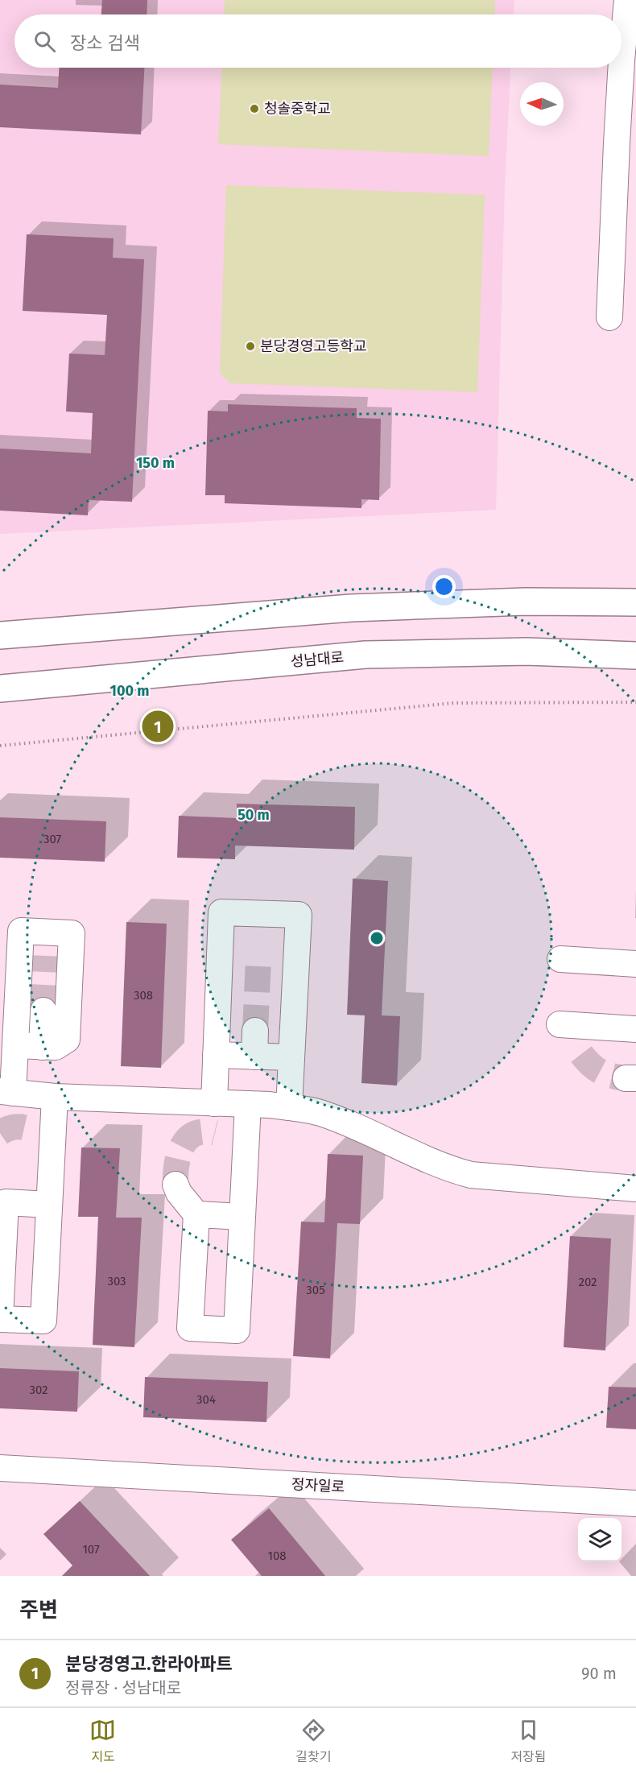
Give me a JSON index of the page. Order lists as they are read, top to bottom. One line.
{"streets":{"main road":["성남대로"],"street":["정자일로"]},"places":["청솔중학교","분당경영고등학교"],"house_numbers":["307","308","303","202","305","302","304","107","108"],"north":"left","page":{"search":"장소 검색","pins":"1","heading":"주변","list":[{"mark":"1","name":"분당경영고.한라아파트","note":"정류장 · 성남대로","value":"90 m"}],"nav":["지도","길찾기","저장됨"]},"rings":["150 m","100 m","50 m"]}
